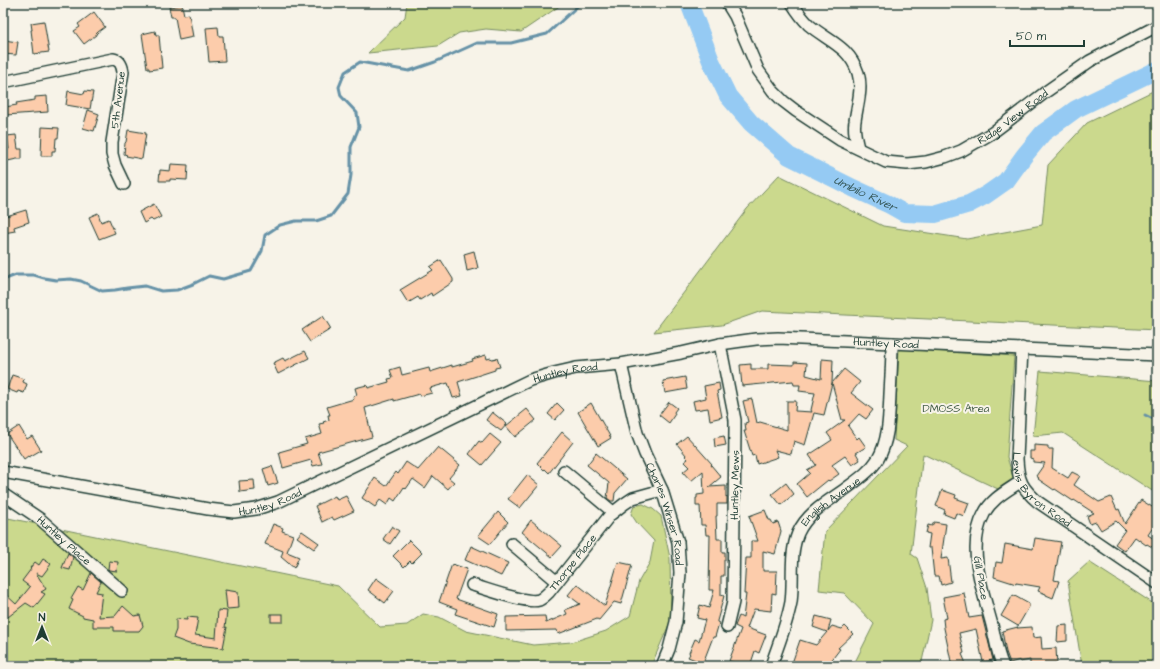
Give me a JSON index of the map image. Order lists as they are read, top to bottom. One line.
{"streets":{"street":["5th Avenue","Ridge View Road","Huntley Road","Huntley Mews","Lewis Byron Road","English Avenue","Charles Winser Road","Huntley Place","Thorpe Place","Gill Place"]},"crossings":[["Huntley Road","Huntley Mews"],["Huntley Road","Lewis Byron Road"],["Huntley Road","English Avenue"],["Huntley Road","Charles Winser Road"],["Lewis Byron Road","Gill Place"],["Charles Winser Road","Thorpe Place"]],"water":["Umbilo River"],"parks":["DMOSS Area"],"scale_bar":"50 m","north":"top"}
